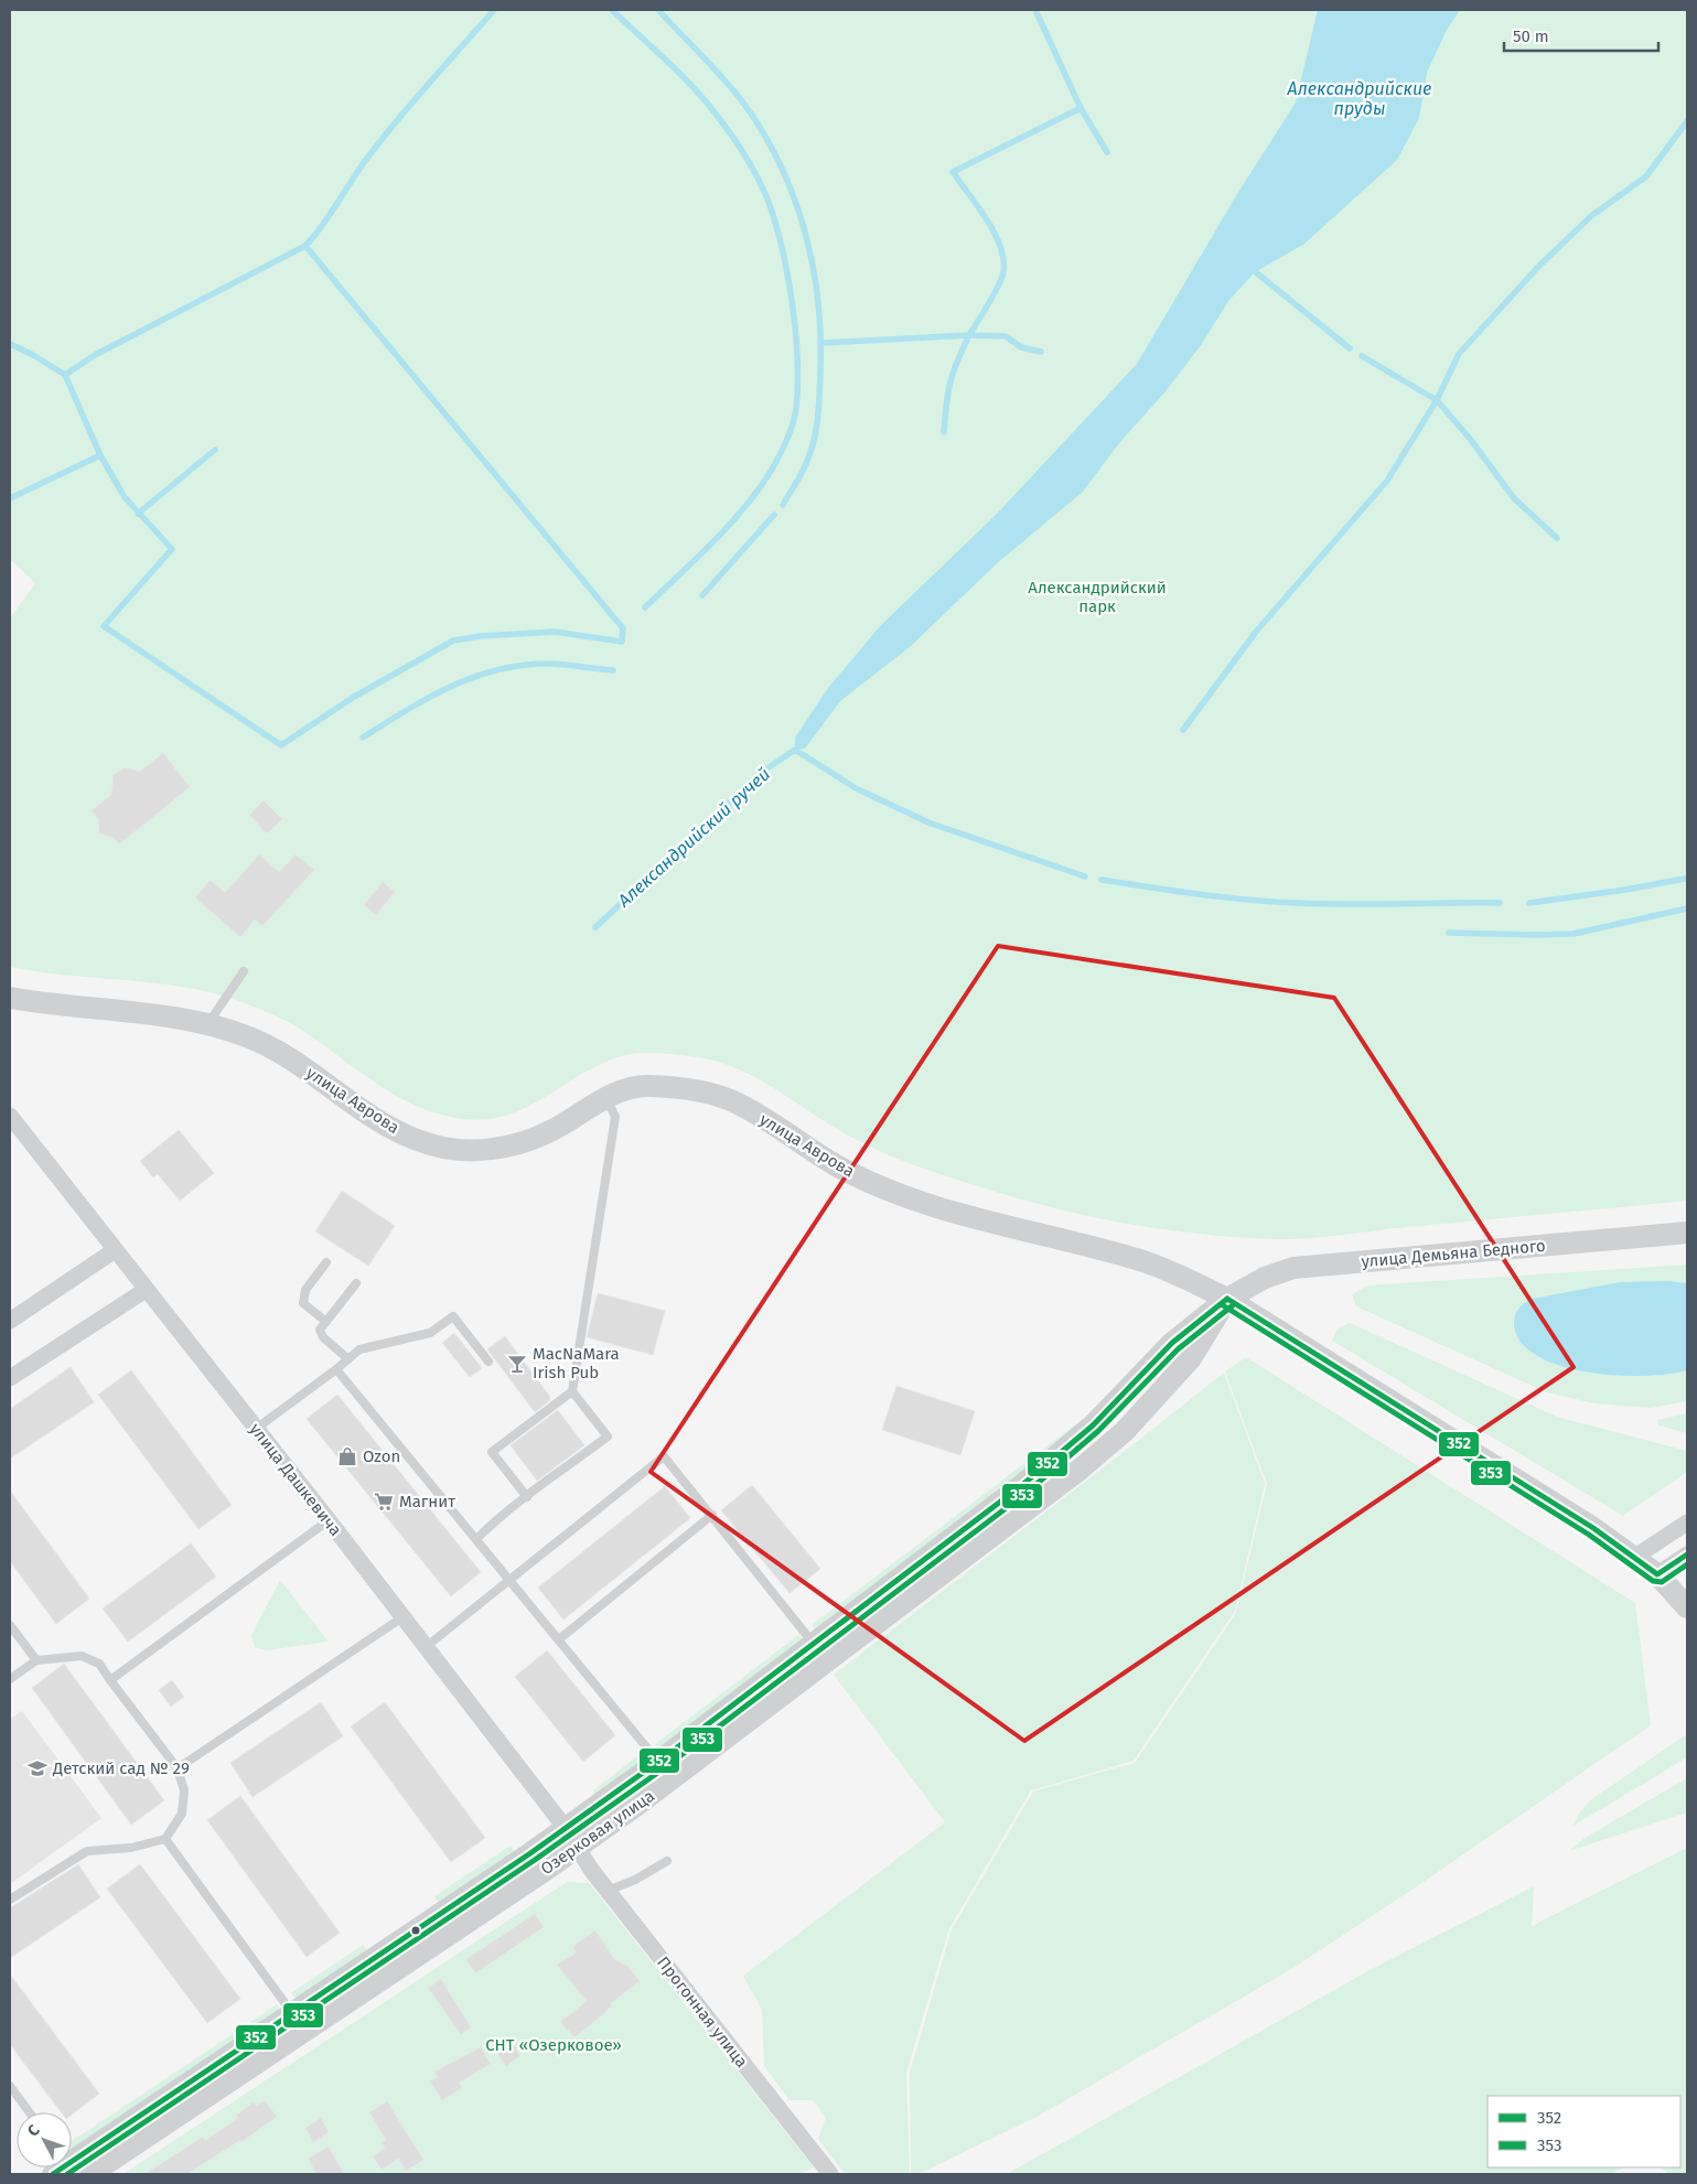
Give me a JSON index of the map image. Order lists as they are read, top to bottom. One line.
{"streets":{"street":["улица Аврова","улица Демьяна Бедного","улица Дашкевича","Озерковая улица","Прогонная улица"]},"crossings":[["улица Аврова","улица Демьяна Бедного"],["улица Аврова","Озерковая улица"],["улица Демьяна Бедного","Озерковая улица"],["улица Дашкевича","Озерковая улица"],["улица Дашкевича","Прогонная улица"],["Озерковая улица","Прогонная улица"]],"water":["Александрийские пруды","Александрийский ручей"],"parks":["Александрийский парк","СНТ «Озерковое»"],"places":{"bar":["MacNaMara Irish Pub"],"shop":["Ozon"],"supermarket":["Магнит"],"school or university":["Детский сад № 29"]},"lines":["transit line 352","transit line 353"],"legend":["352","353"],"scale_bar":"50 m","north":"top left"}
